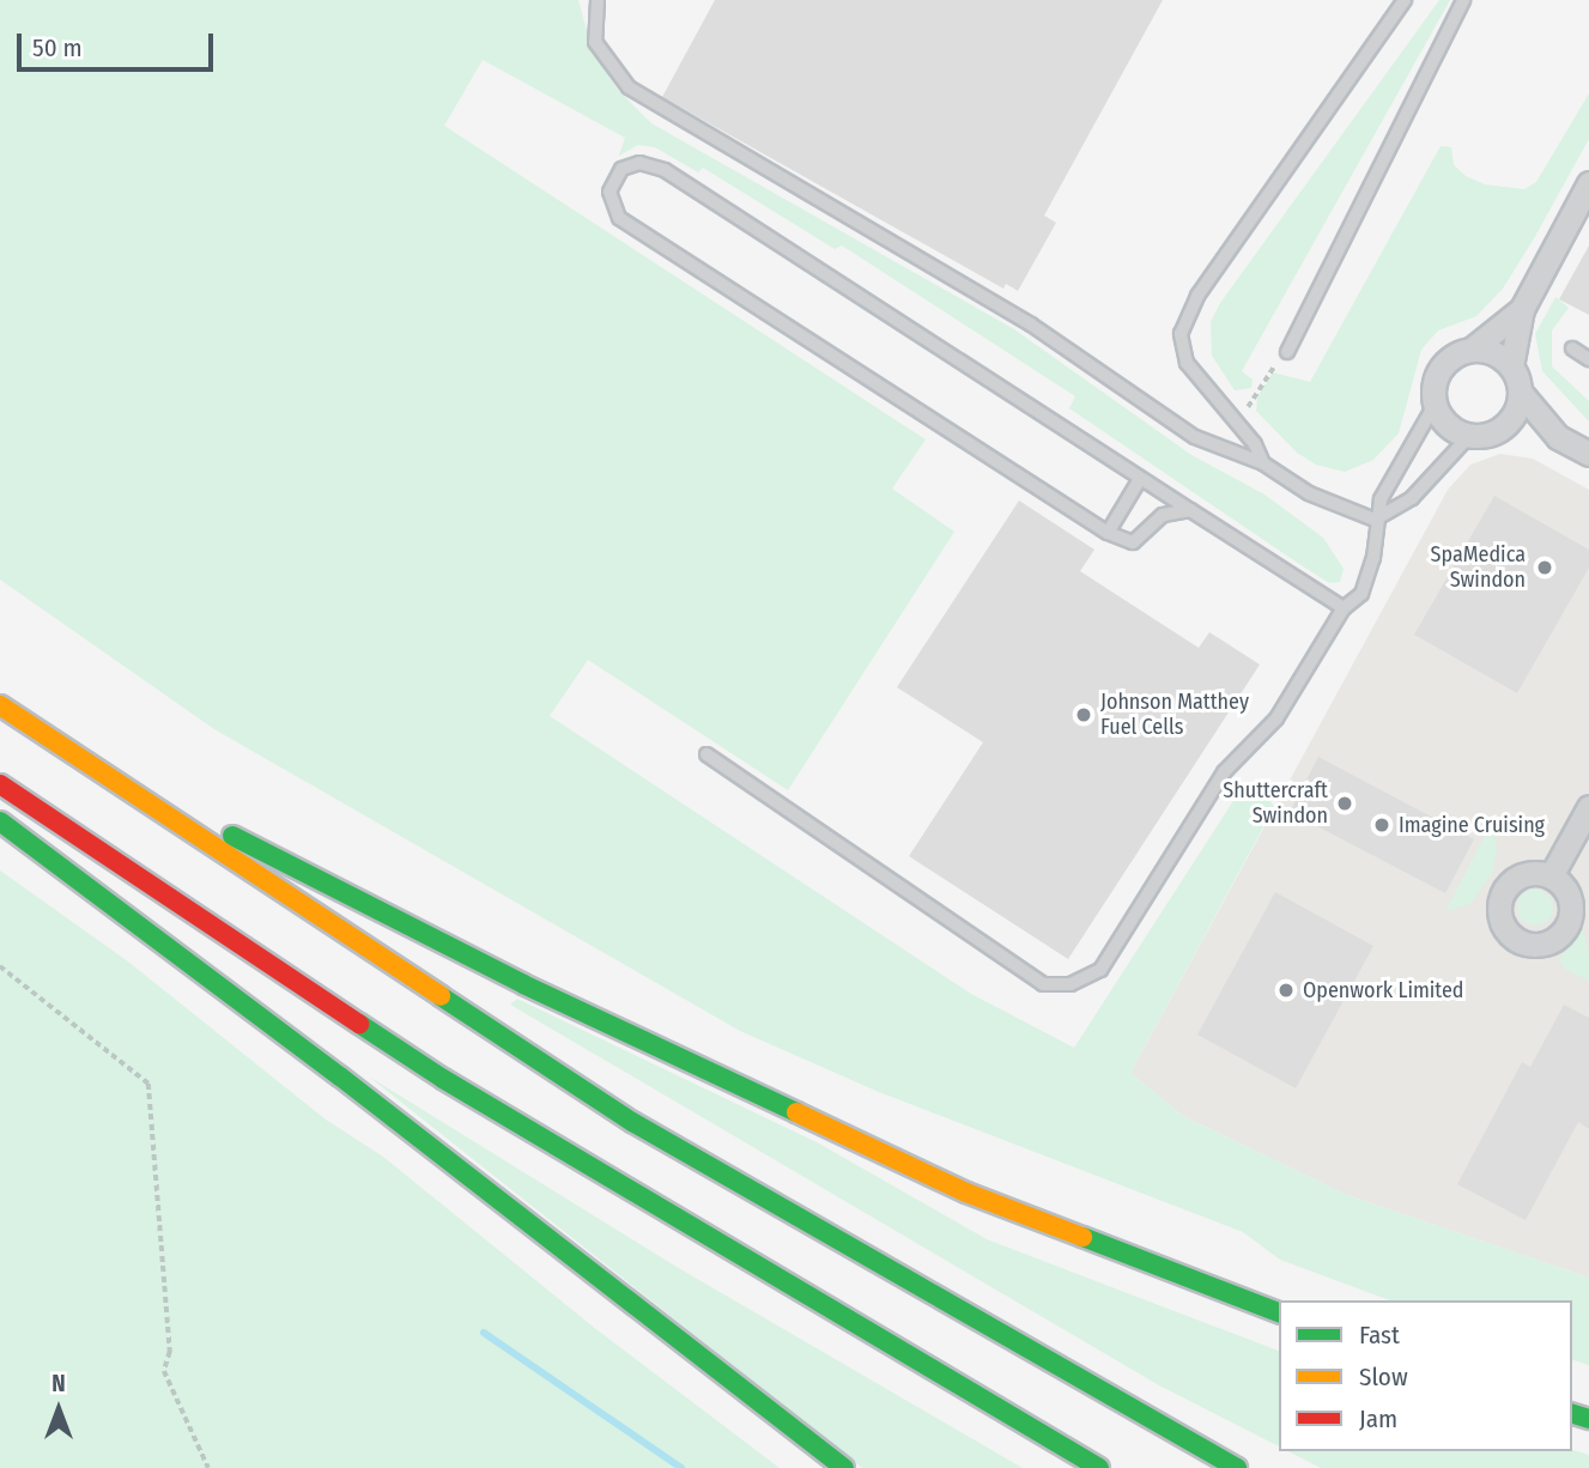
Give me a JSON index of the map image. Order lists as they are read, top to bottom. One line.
{"places":["SpaMedica Swindon","Johnson Matthey Fuel Cells","Shuttercraft Swindon","Imagine Cruising","Openwork Limited"],"legend":["Fast","Slow","Jam"],"scale_bar":"50 m","north":"top"}
